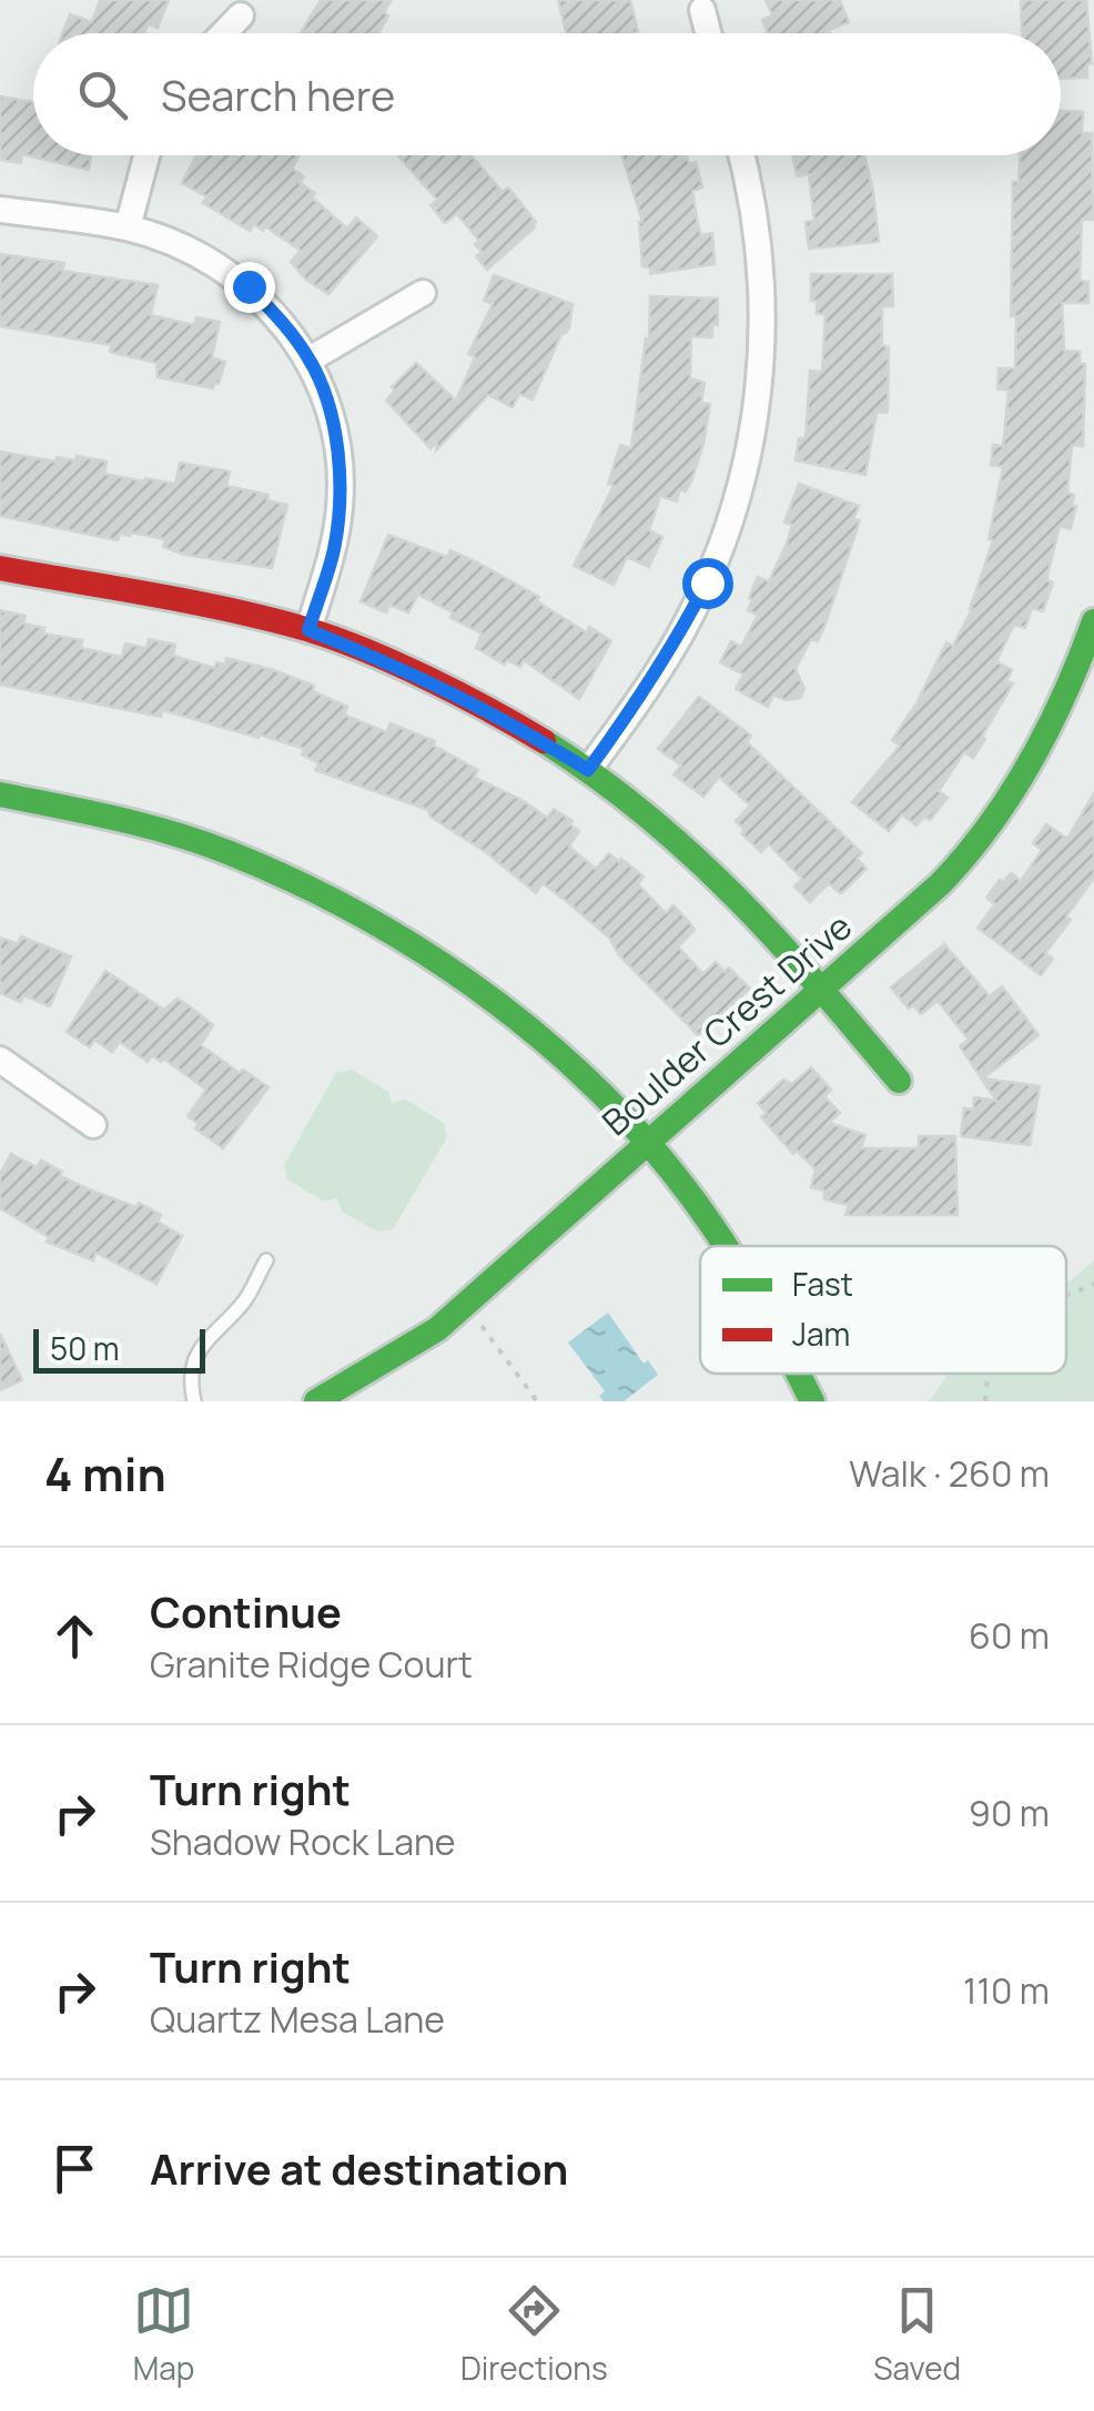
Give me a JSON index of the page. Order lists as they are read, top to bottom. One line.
{"streets":{"street":["Boulder Crest Drive"]},"legend":["Fast","Jam"],"scale_bar":"50 m","page":{"search":"Search here","scale":"50 m","heading":["4 min","Walk · 260 m"],"list":[["Continue","Granite Ridge Court","60 m"],["Turn right","Shadow Rock Lane","90 m"],["Turn right","Quartz Mesa Lane","110 m"],"Arrive at destination"],"nav":["Map","Directions","Saved"]}}
